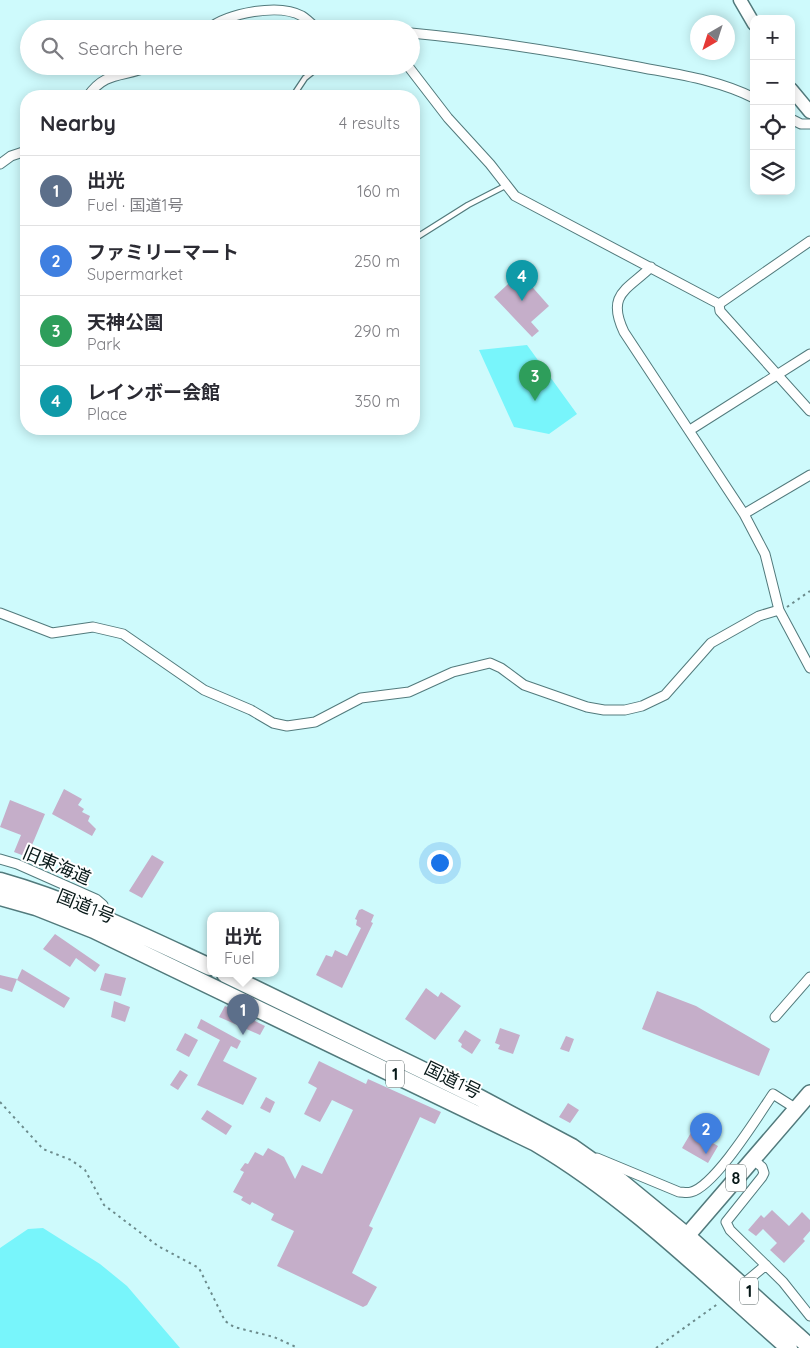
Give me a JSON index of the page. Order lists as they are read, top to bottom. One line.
{"streets":{"highway":["国道1号","1"],"main road":["8"],"street":["旧東海道"]},"crossings":[["旧東海道","国道1号"],["国道1号","8"]],"north":"bottom left","page":{"map_buttons":["+","−"],"search":"Search here","heading":["Nearby","4 results"],"list":[{"mark":"1","name":"出光","note":"Fuel · 国道1号","value":"160 m"},{"mark":"2","name":"ファミリーマート","note":"Supermarket","value":"250 m"},{"mark":"3","name":"天神公園","note":"Park","value":"290 m"},{"mark":"4","name":"レインボー会館","note":"Place","value":"350 m"}],"pins":["4","3","1","2"],"popup":["出光","Fuel"]}}
